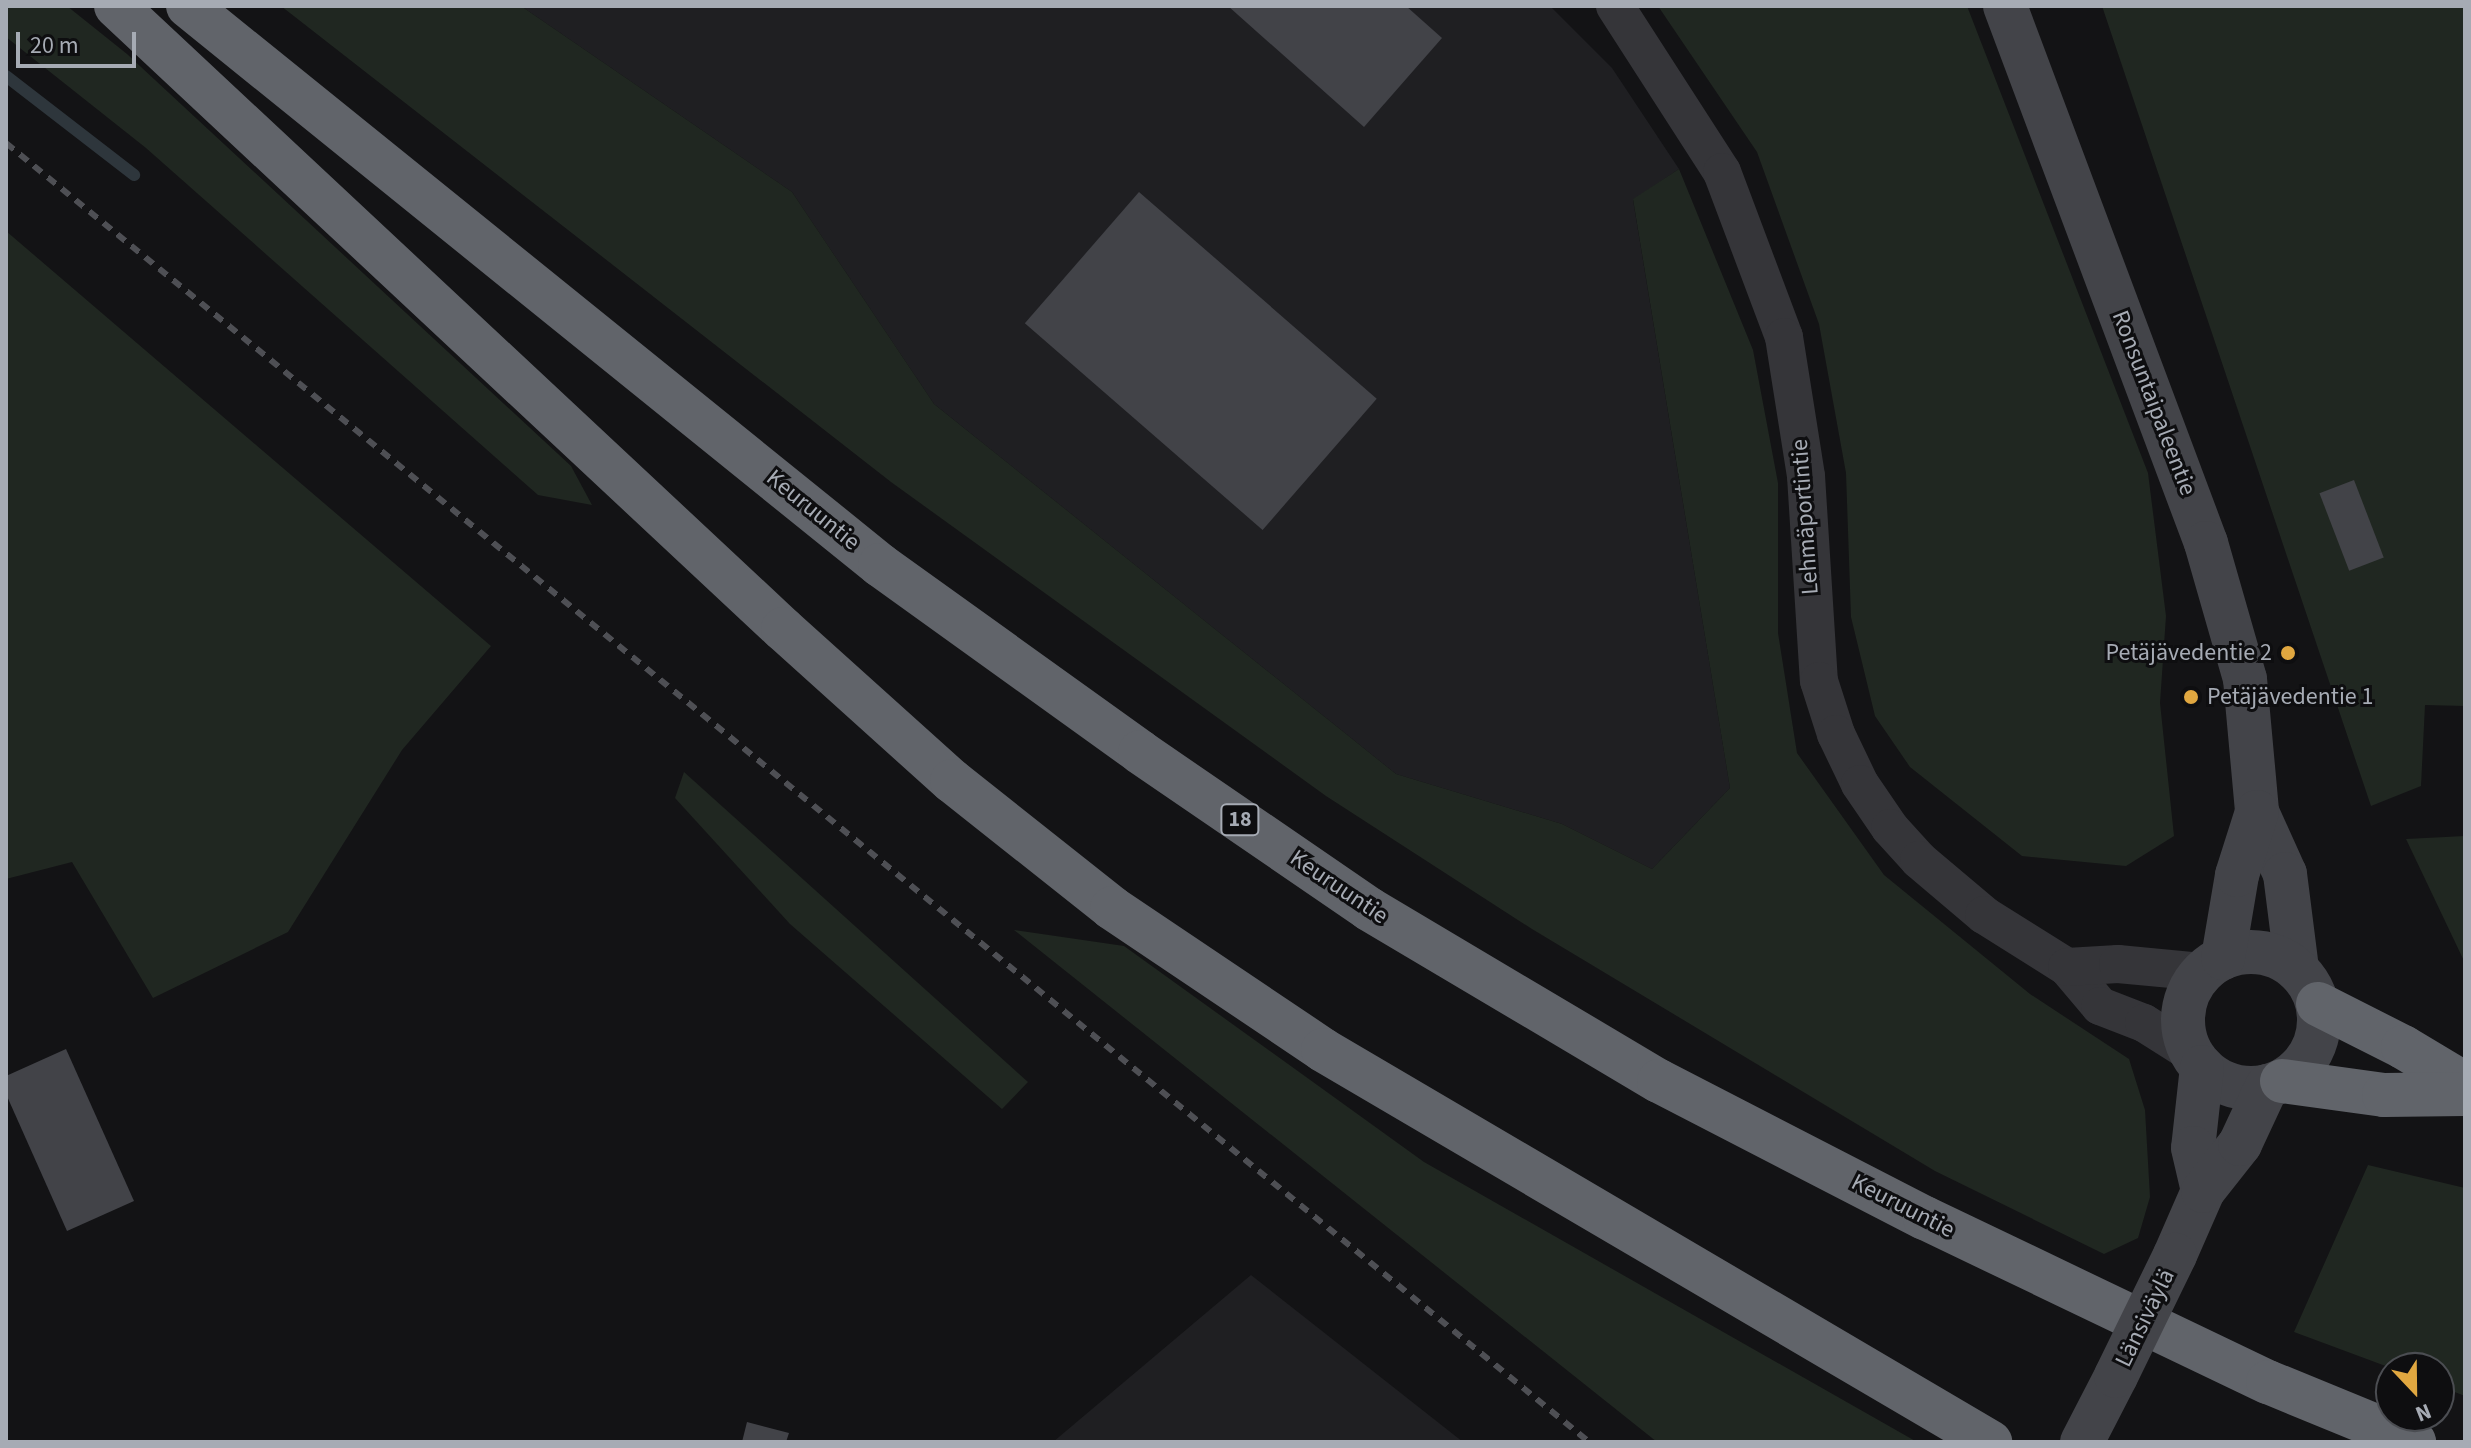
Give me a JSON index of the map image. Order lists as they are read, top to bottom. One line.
{"streets":{"highway":["Keuruuntie","18"],"street":["Ronsuntaipaleentie","Lehmäportintie","Länsiväylä"]},"crossings":[["Ronsuntaipaleentie","Lehmäportintie"],["Ronsuntaipaleentie","Länsiväylä"],["Lehmäportintie","Länsiväylä"]],"places":["Petäjävedentie 2","Petäjävedentie 1"],"scale_bar":"20 m","north":"bottom"}
